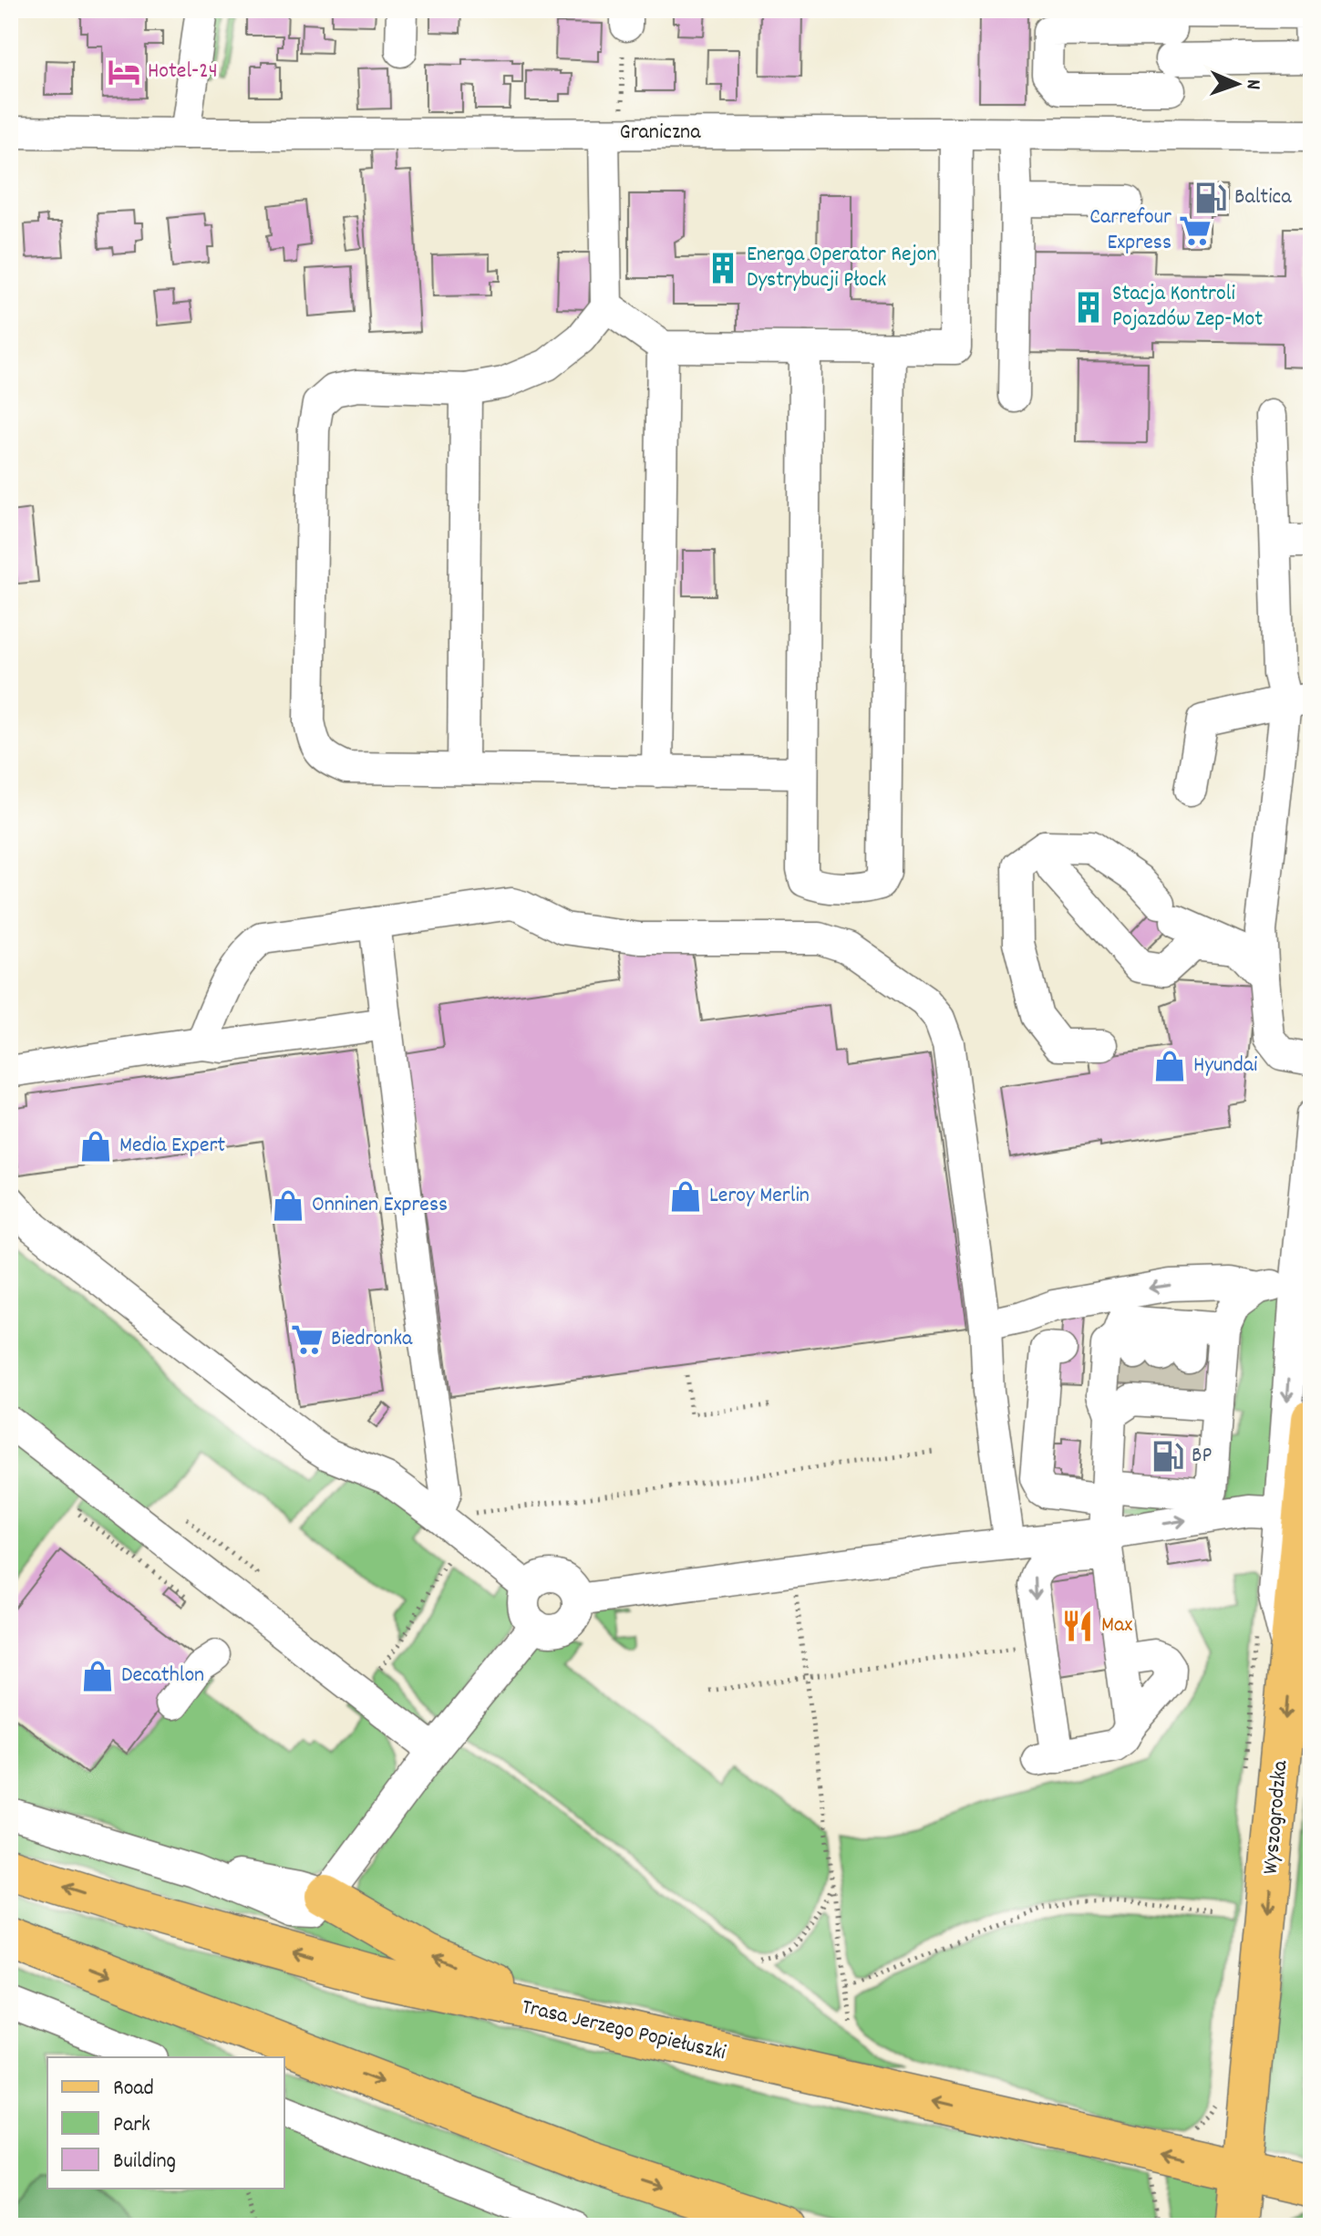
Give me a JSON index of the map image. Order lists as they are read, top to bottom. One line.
{"streets":{"main road":["Wyszogrodzka","Trasa Jerzego Popiełuszki"],"street":["Graniczna"]},"crossings":[["Wyszogrodzka","Trasa Jerzego Popiełuszki"]],"one_way":["Wyszogrodzka"],"places":{"hotel":["Hotel-24"],"fuel station":["Baltica","BP"],"supermarket":["Carrefour Express","Biedronka"],"building":["Energa Operator Rejon Dystrybucji Płock","Stacja Kontroli Pojazdów Zep-Mot"],"shop":["Hyundai","Media Expert","Leroy Merlin","Onninen Express","Decathlon"],"restaurant":["Max"]},"legend":["Road","Park","Building"],"north":"right"}
